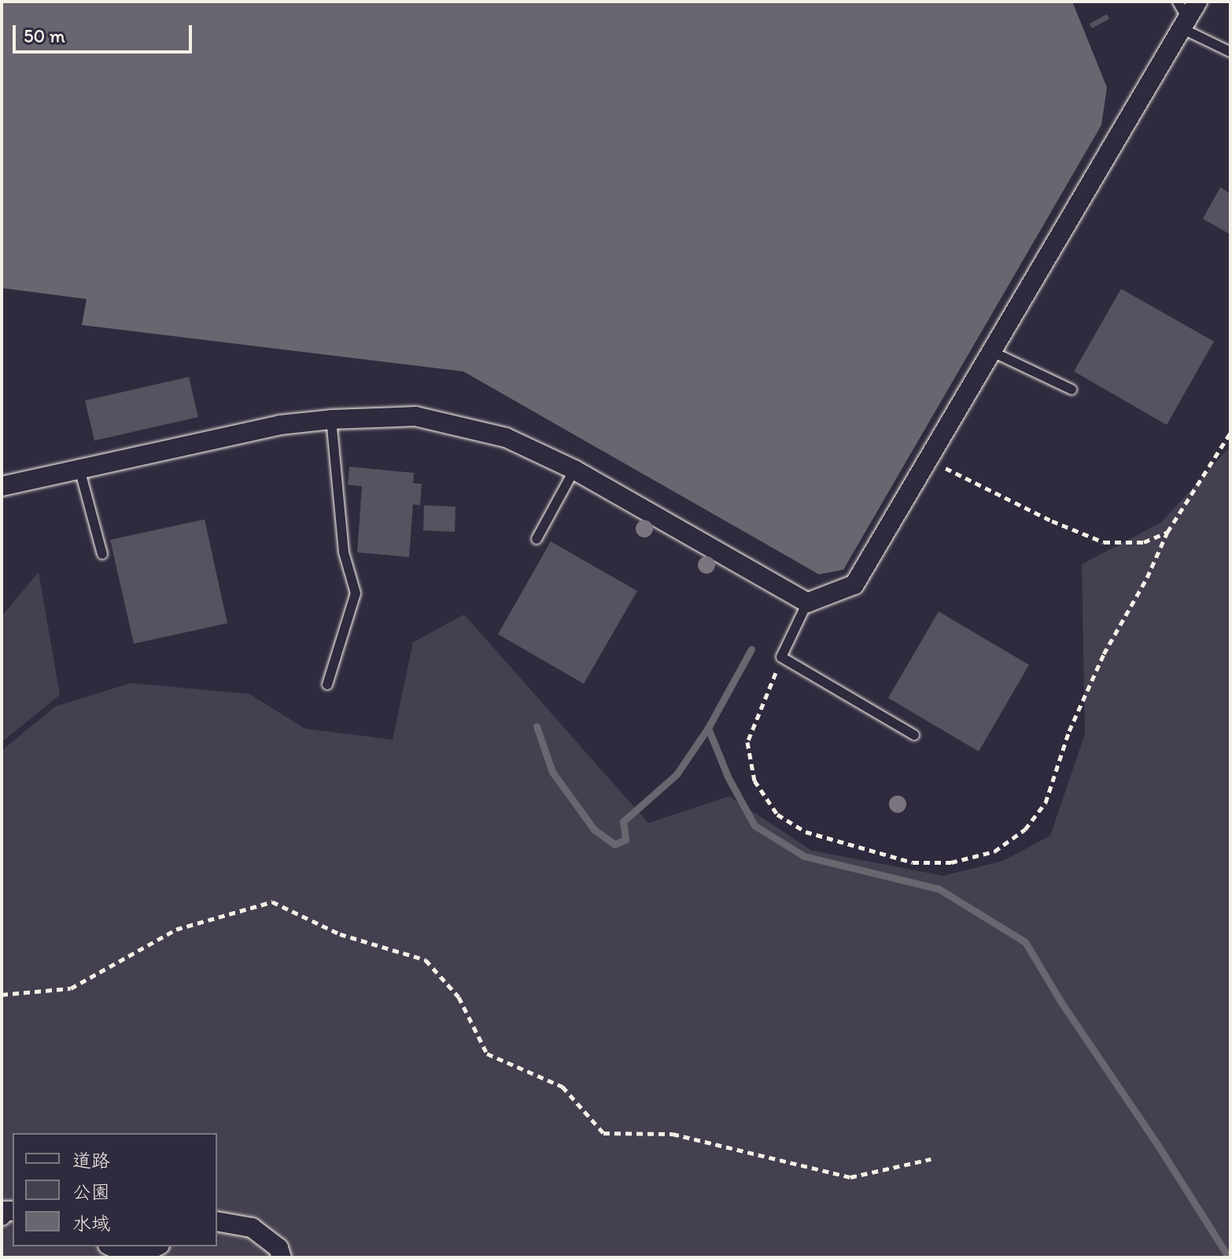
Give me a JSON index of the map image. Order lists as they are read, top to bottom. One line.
{"legend":["道路","公園","水域"],"scale_bar":"50 m"}
